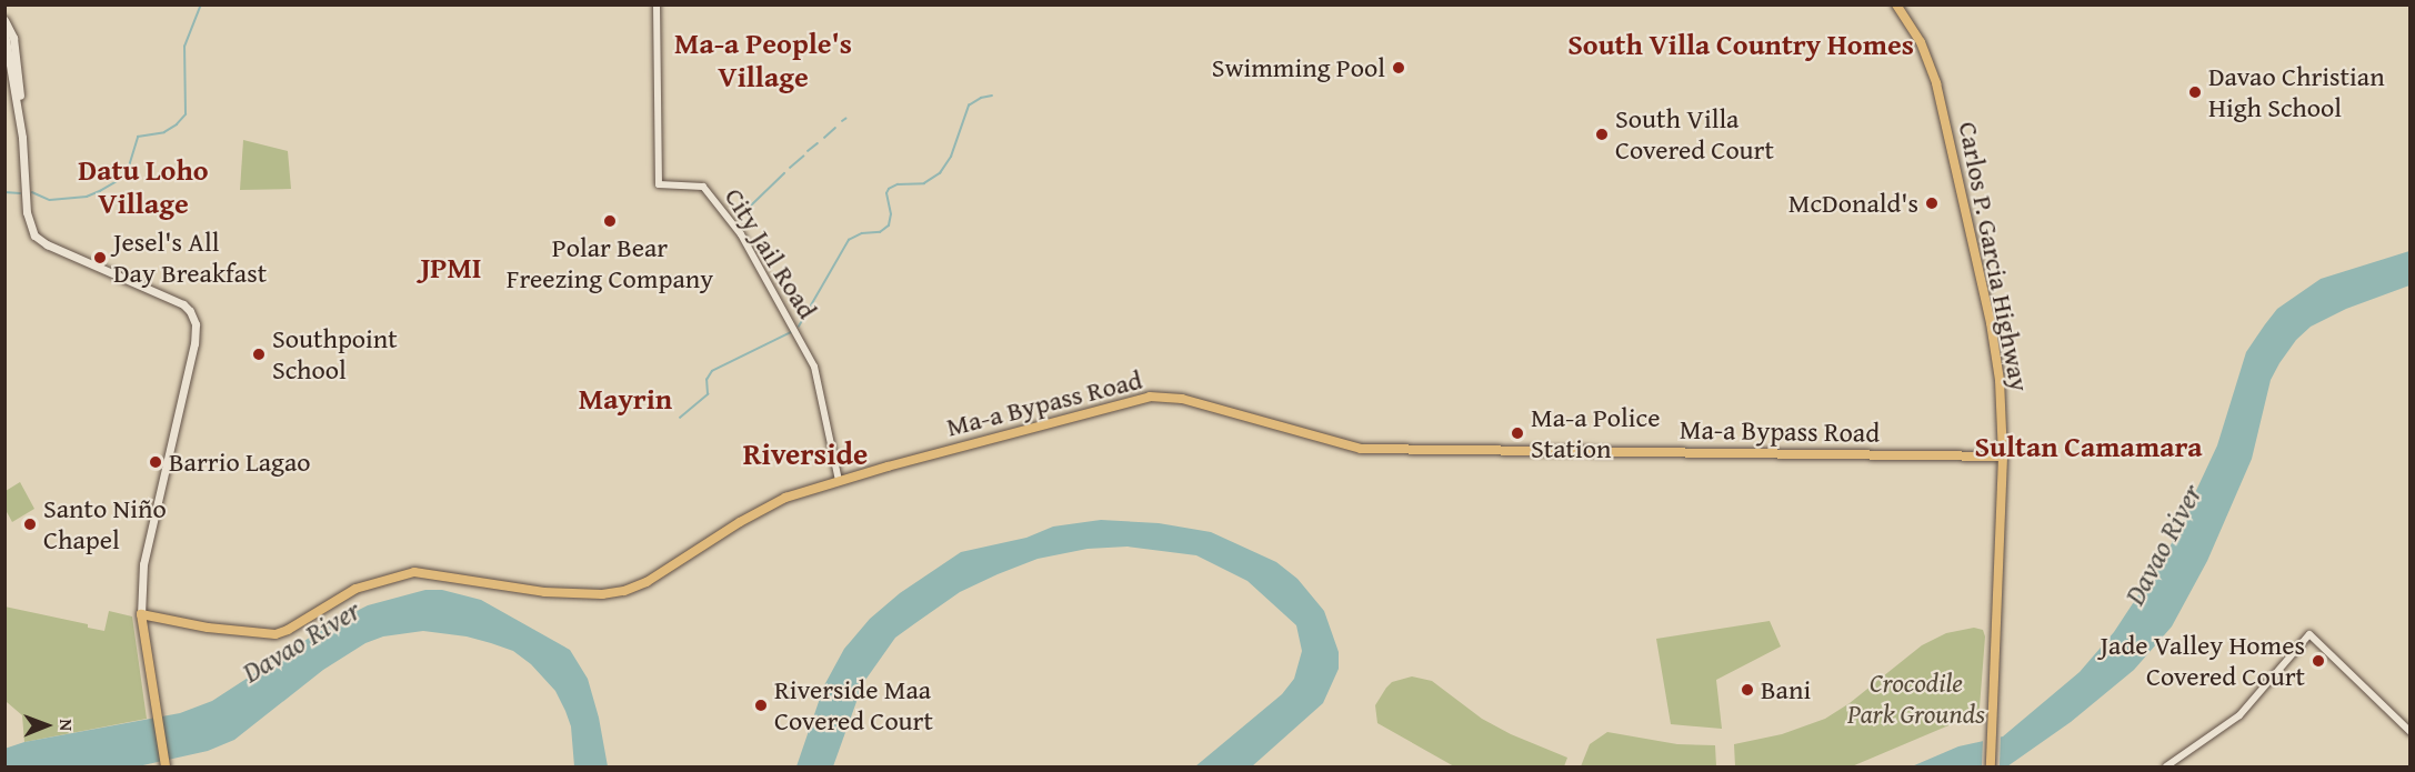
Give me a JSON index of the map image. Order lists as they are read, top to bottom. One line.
{"streets":{"main road":["Carlos P. Garcia Highway","Ma-a Bypass Road"],"street":["City Jail Road"]},"crossings":[["City Jail Road","Ma-a Bypass Road"],["Carlos P. Garcia Highway","Ma-a Bypass Road"]],"districts":["Ma-a People's Village","South Villa Country Homes","Datu Loho Village","JPMI","Mayrin","Sultan Camamara","Riverside"],"water":["Davao River"],"parks":["Crocodile Park Grounds"],"places":["Swimming Pool","Davao Christian High School","South Villa Covered Court","McDonald's","Polar Bear Freezing Company","Jesel's All Day Breakfast","Southpoint School","Ma-a Police Station","Barrio Lagao","Santo Niño Chapel","Jade Valley Homes Covered Court","Bani","Riverside Maa Covered Court"],"north":"right"}
